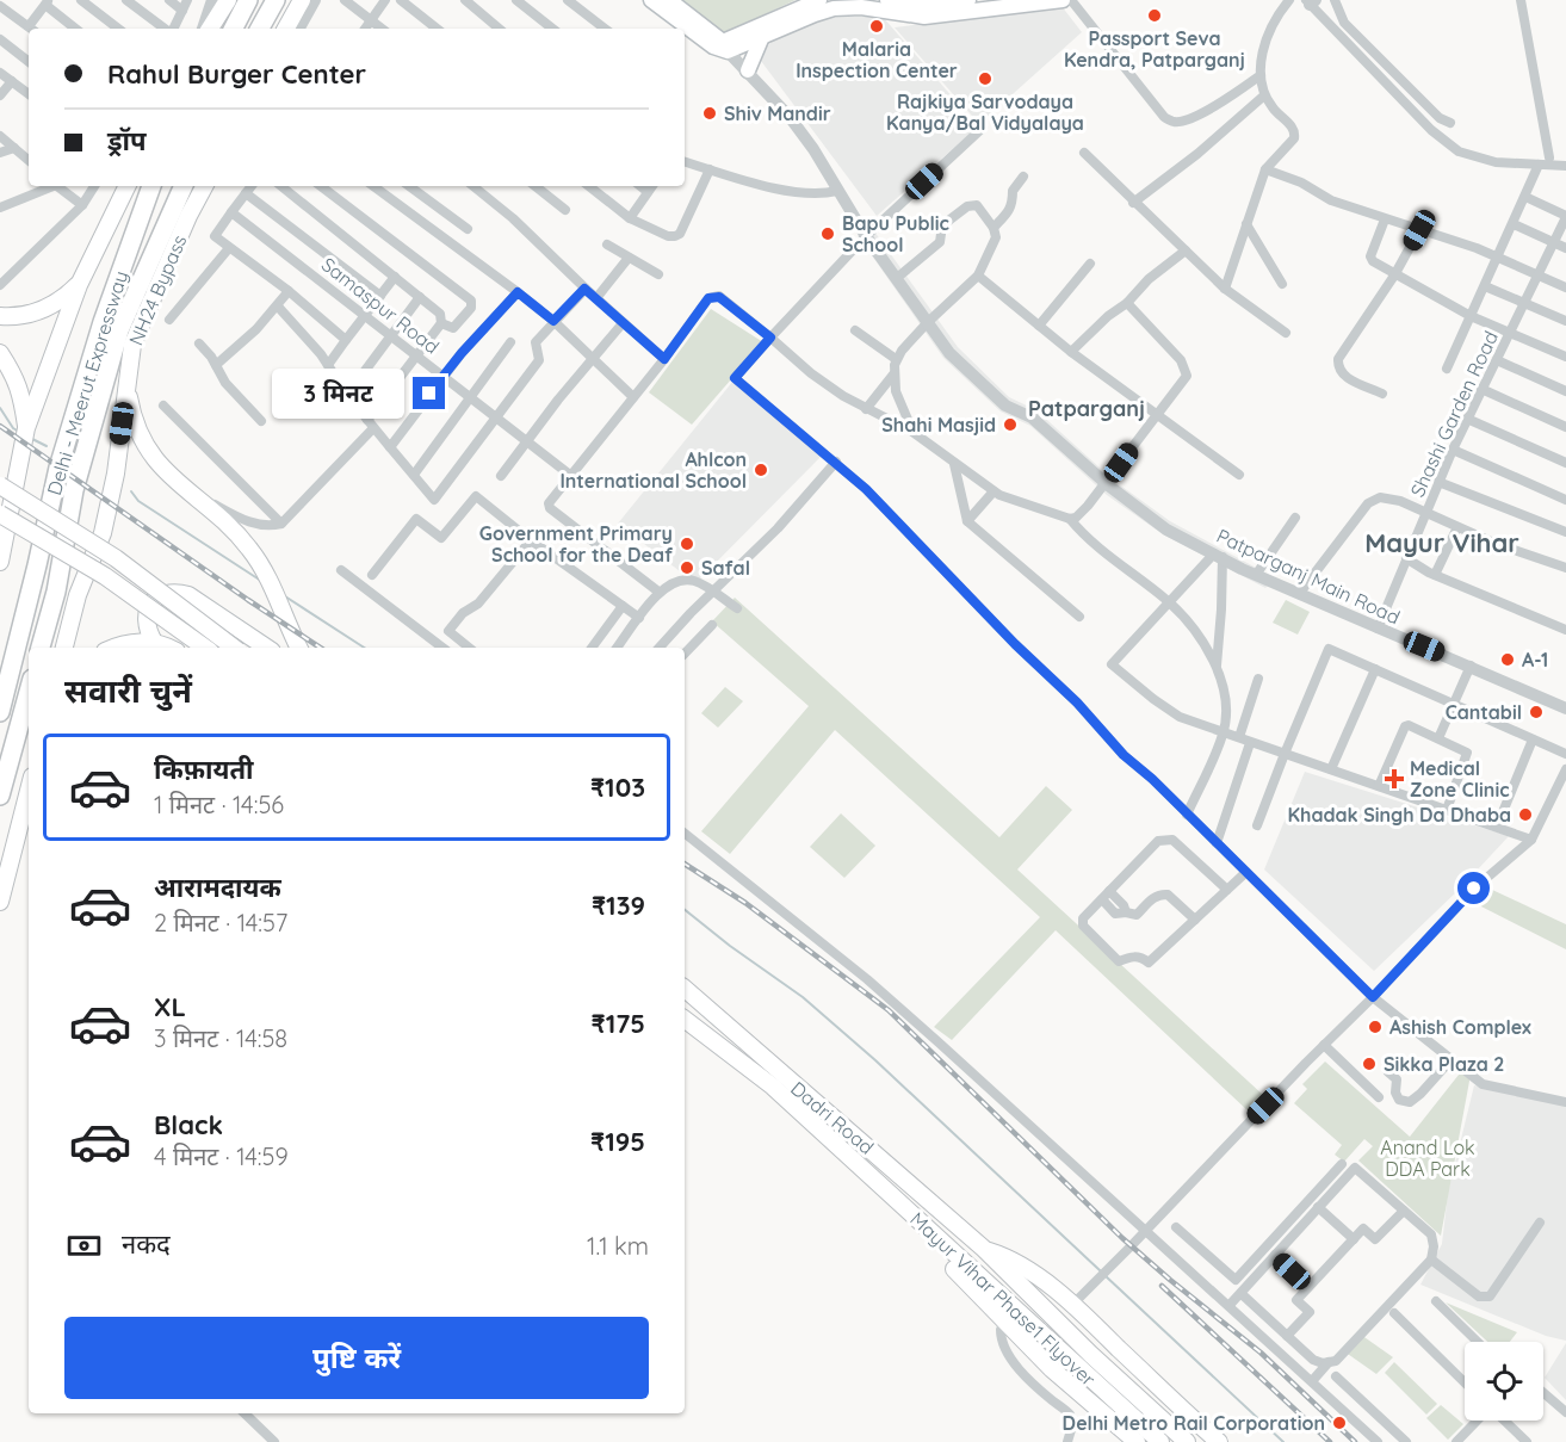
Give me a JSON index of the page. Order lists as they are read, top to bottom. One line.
{"streets":{"highway":["Delhi - Meerut Expressway"],"main road":["NH24 Bypass","Dadri Road","Mayur Vihar Phase1 Flyover"],"street":["Samaspur Road","Shashi Garden Road","Patparganj Main Road"]},"crossings":[["Shashi Garden Road","Patparganj Main Road"],["Dadri Road","Mayur Vihar Phase1 Flyover"]],"districts":["Patparganj","Mayur Vihar"],"parks":["Anand Lok DDA Park"],"places":{"other":["Passport Seva Kendra, Patparganj","Malaria Inspection Center","Rajkiya Sarvodaya Kanya/Bal Vidyalaya","Shiv Mandir","Bapu Public School","Shahi Masjid","Ahlcon International School","Government Primary School for the Deaf","Safal","A-1","Cantabil","Khadak Singh Da Dhaba","Ashish Complex","Sikka Plaza 2","Delhi Metro Rail Corporation"],"health":["Medical Zone Clinic"]},"page":{"banner":["Rahul Burger Center","ड्रॉप"],"bubble":"3 मिनट","heading":"सवारी चुनें","list":[{"name":"किफ़ायती","note":"1 मिनट · 14:56","value":"₹103"},{"name":"आरामदायक","note":"2 मिनट · 14:57","value":"₹139"},{"name":"XL","note":"3 मिनट · 14:58","value":"₹175"},{"name":"Black","note":"4 मिनट · 14:59","value":"₹195"}],"pay":["नकद","1.1 km"],"buttons":"पुष्टि करें"}}
